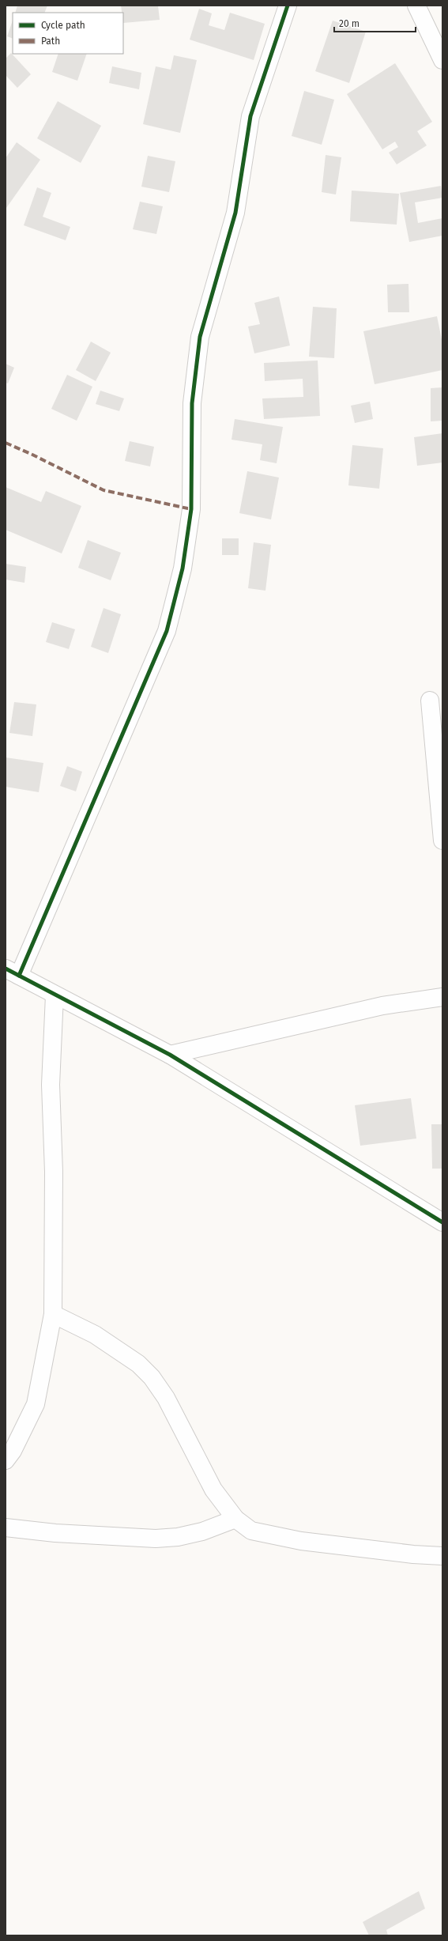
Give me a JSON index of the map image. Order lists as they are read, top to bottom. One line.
{"legend":["Cycle path","Path"],"scale_bar":"20 m"}
